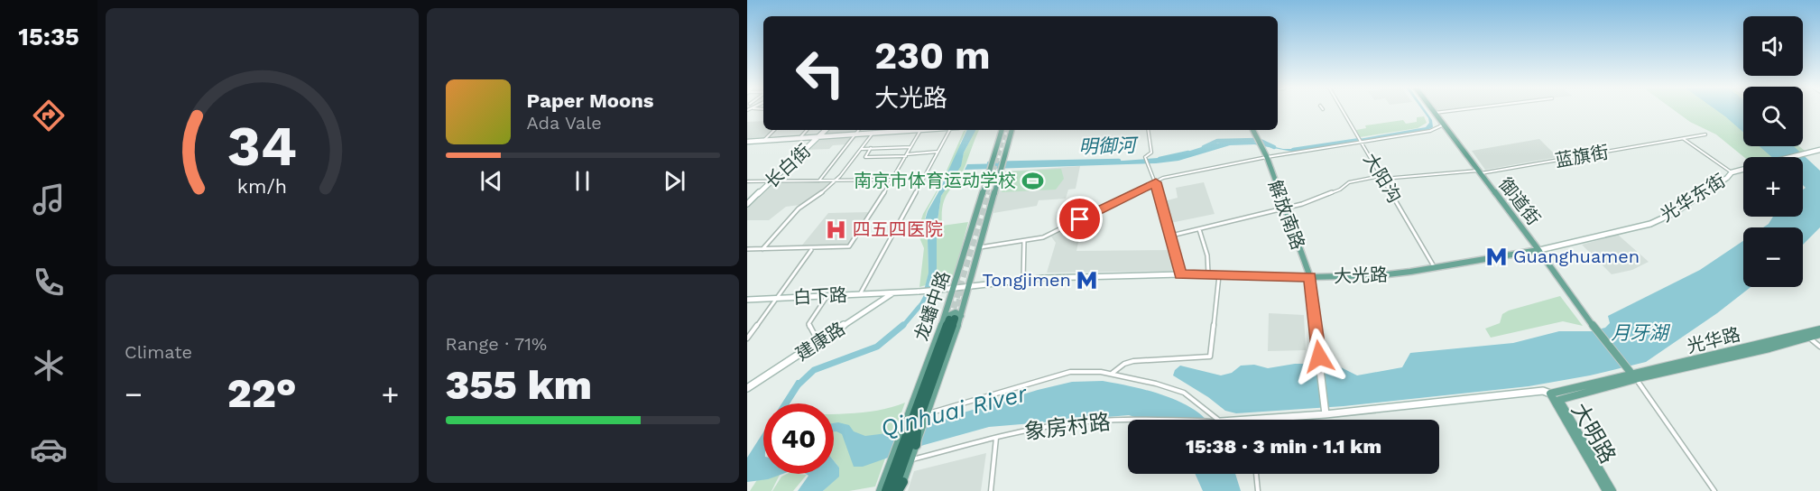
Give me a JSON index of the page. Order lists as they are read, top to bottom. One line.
{"streets":{"main road":["御道街","龙蟠中路","光华路","大明路"],"street":["蓝旗街","长白街","大阳沟","光华东街","解放南路","大光路","白下路","建康路","象房村路"]},"crossings":[["蓝旗街","大阳沟"],["蓝旗街","御道街"],["蓝旗街","解放南路"],["大阳沟","大光路"],["光华东街","御道街"],["御道街","光华路"],["御道街","大明路"],["解放南路","大光路"],["解放南路","象房村路"],["大光路","白下路"],["大光路","龙蟠中路"],["白下路","建康路"],["光华路","象房村路"],["光华路","大明路"],["象房村路","大明路"]],"water":["明御河","月牙湖","Qinhuai River"],"places":{"sports":["南京市体育运动学校"],"hospital":["四五四医院"],"metro station":["Guanghuamen","Tongjimen"]},"page":{"tabs":"15:35","map_buttons":["+","−"],"turn":["230 m","大光路"],"song":["Paper Moons","Ada Vale"],"tile":["Climate",["Range · 71%","355 km"]],"heat":["−","22°","+"],"limit":"40","trip":"15:38 · 3 min · 1.1 km","gauge":["34","km/h"]}}
